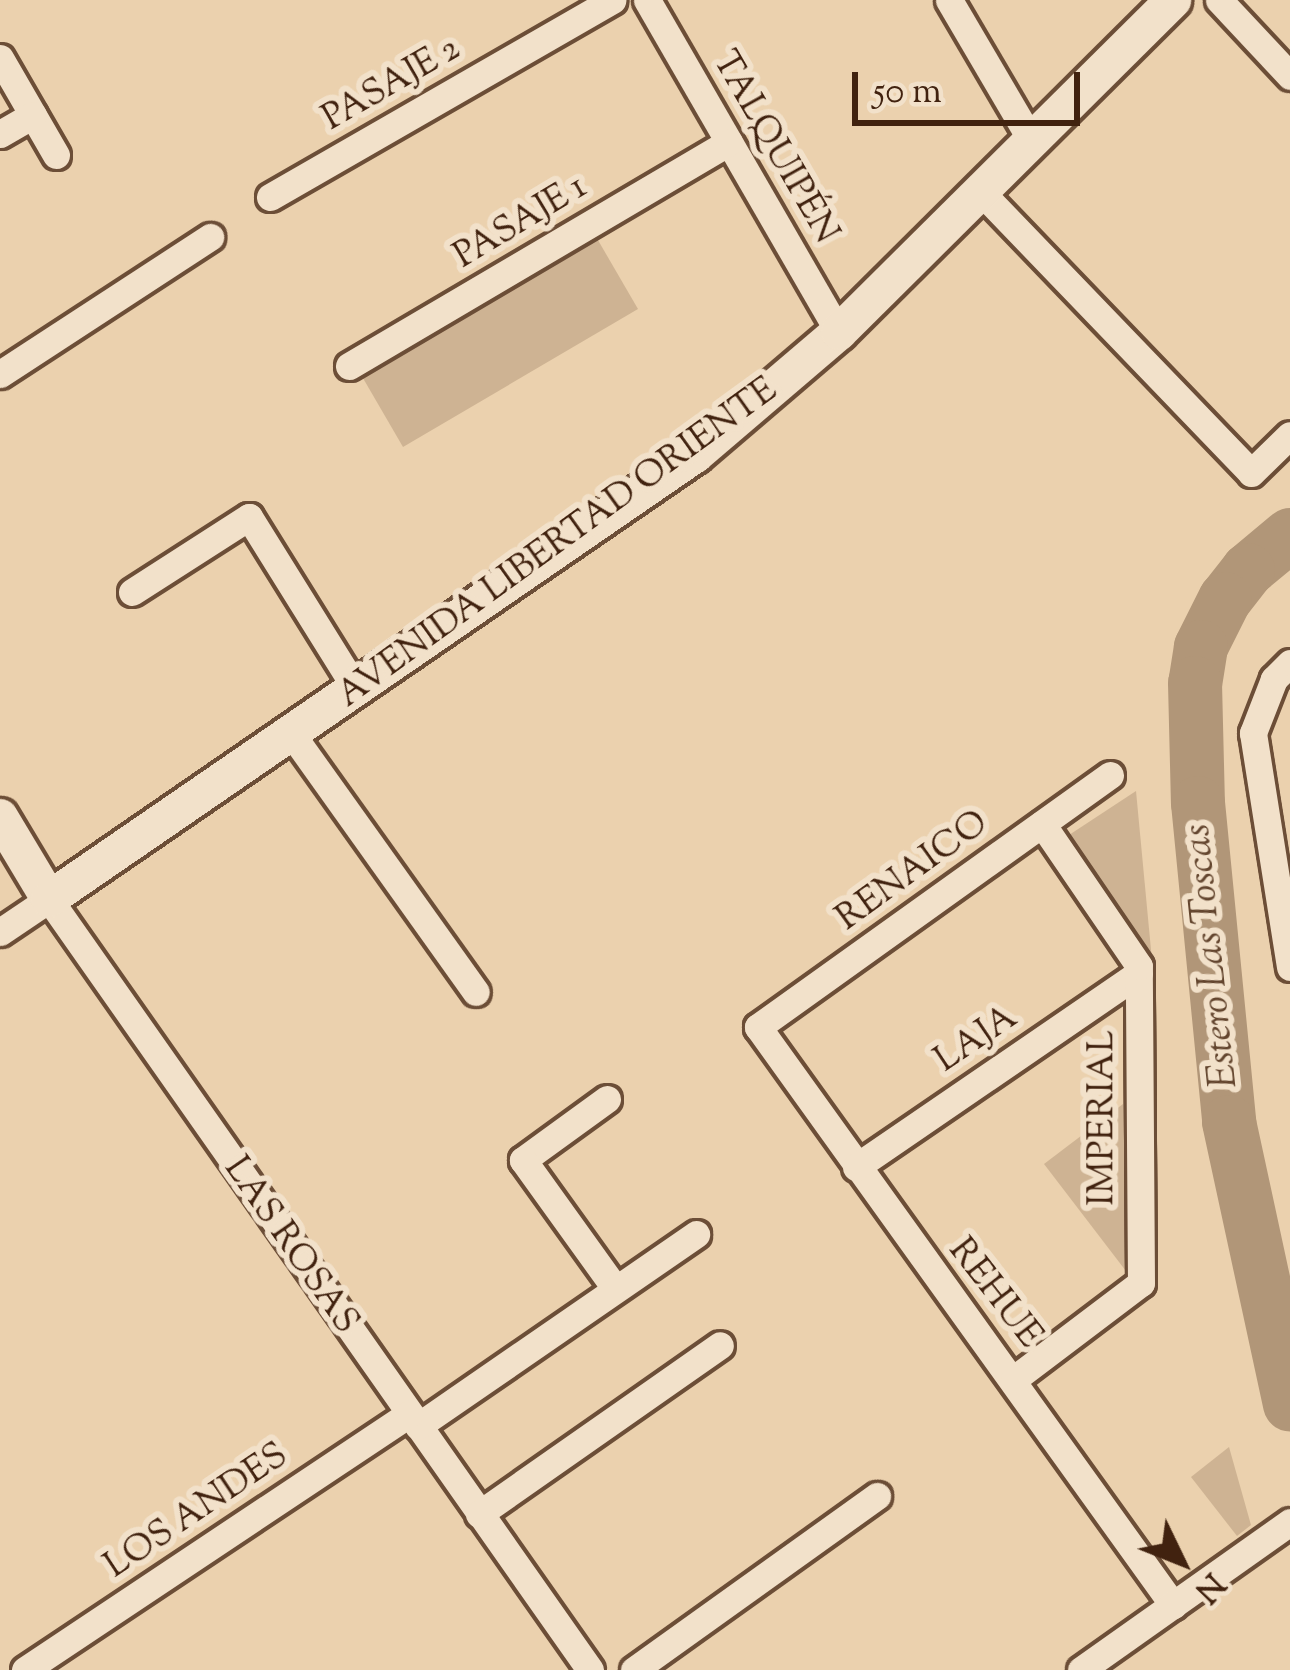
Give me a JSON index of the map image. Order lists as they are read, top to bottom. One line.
{"streets":{"main road":["AVENIDA LIBERTAD ORIENTE","LAS ROSAS"],"street":["PASAJE 2","TALQUIPÉN","PASAJE 1","RENAICO","LAJA","IMPERIAL","REHUE","LOS ANDES"]},"crossings":[["TALQUIPÉN","PASAJE 1"],["TALQUIPÉN","AVENIDA LIBERTAD ORIENTE"],["AVENIDA LIBERTAD ORIENTE","LAS ROSAS"],["RENAICO","REHUE"],["LAJA","IMPERIAL"],["LAJA","REHUE"],["IMPERIAL","REHUE"],["LAS ROSAS","LOS ANDES"]],"water":["Estero Las Toscas"],"scale_bar":"50 m","north":"bottom right"}
